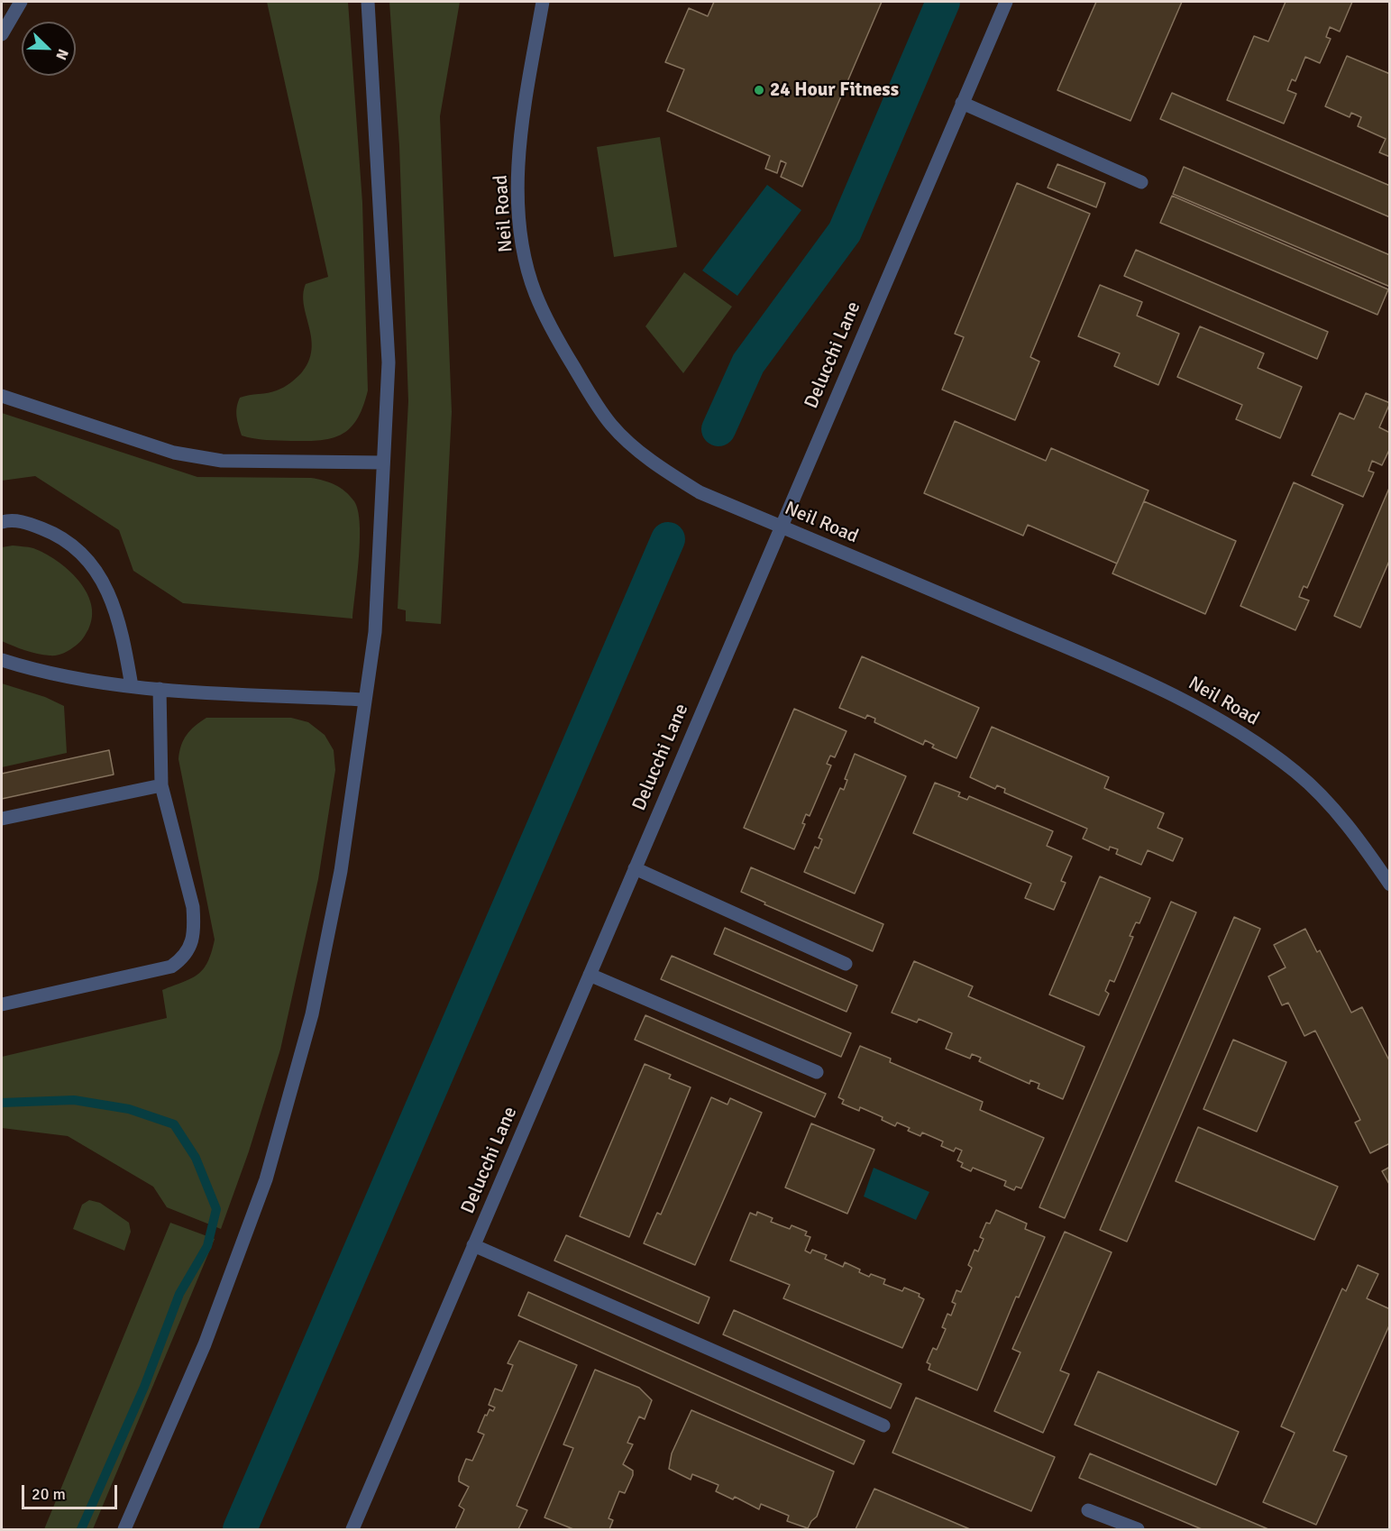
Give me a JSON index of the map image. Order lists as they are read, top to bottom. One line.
{"streets":{"street":["Neil Road","Delucchi Lane"]},"crossings":[["Neil Road","Delucchi Lane"]],"places":["24 Hour Fitness"],"scale_bar":"20 m","north":"bottom right"}
